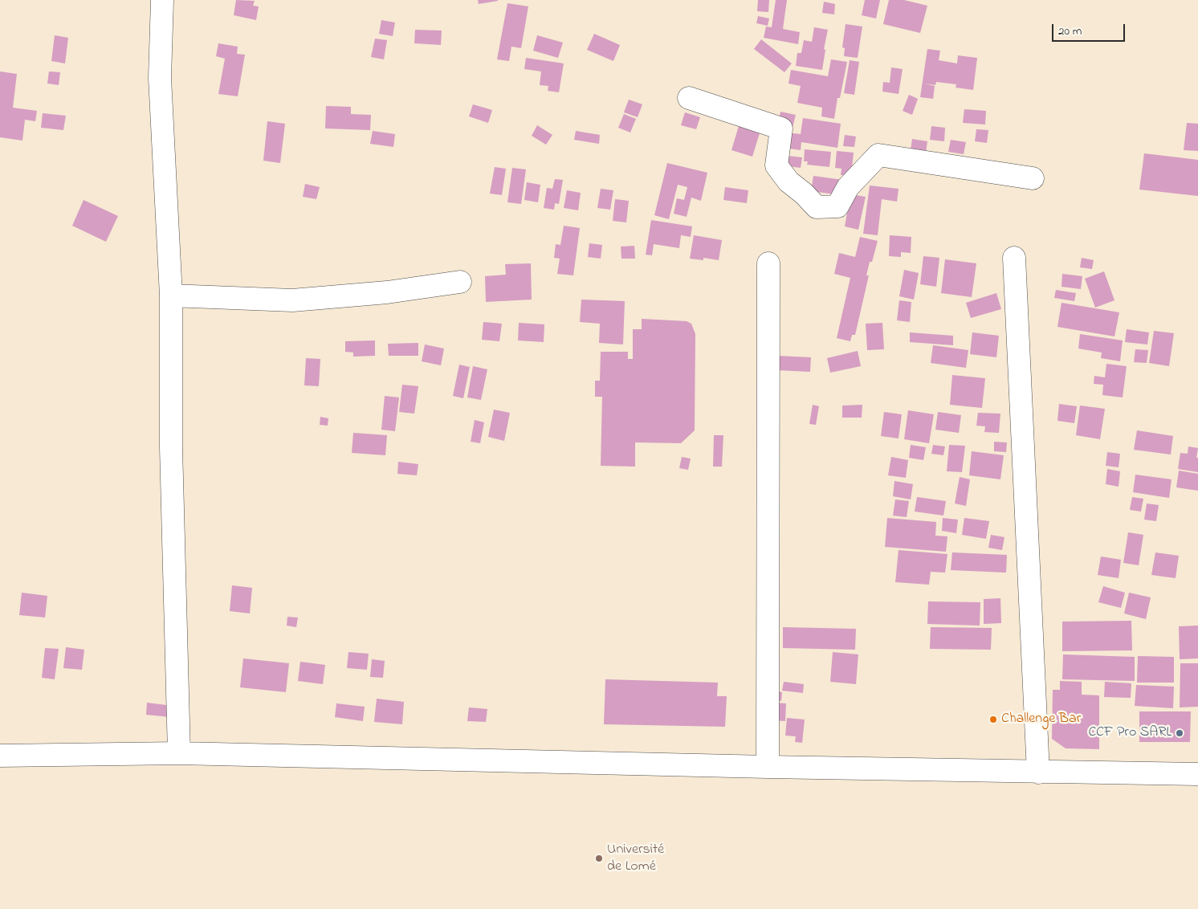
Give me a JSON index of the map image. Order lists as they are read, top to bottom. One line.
{"places":["Challenge Bar","CCF Pro SARL","Université de Lomé"],"scale_bar":"20 m"}
